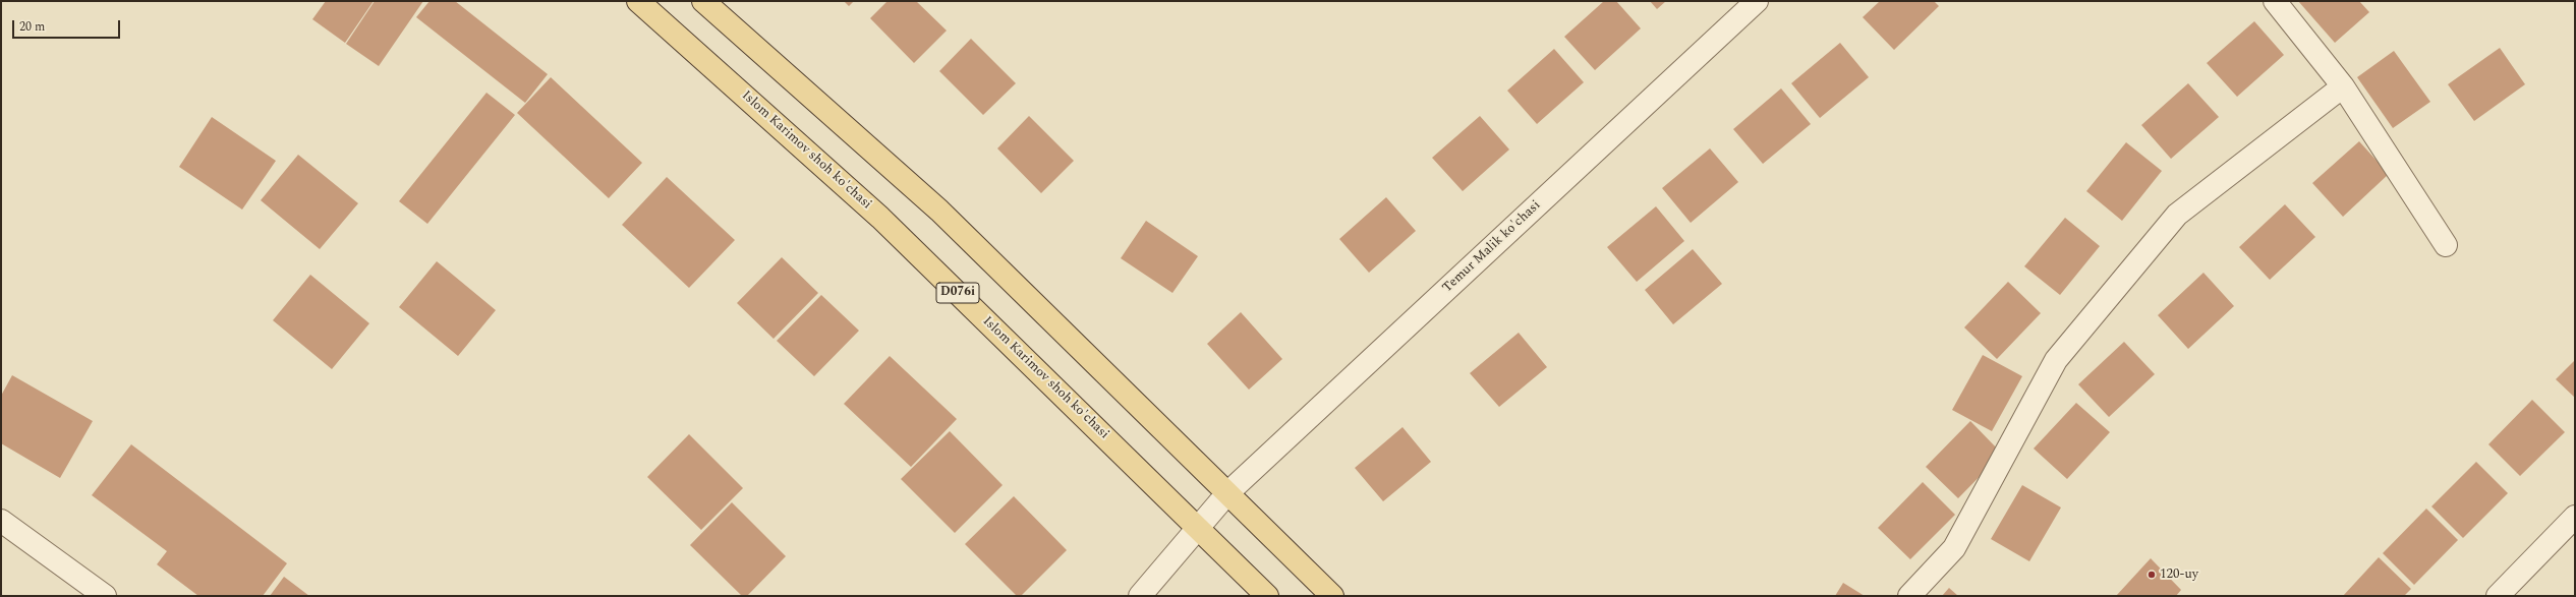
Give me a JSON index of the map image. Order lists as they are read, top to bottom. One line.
{"streets":{"main road":["Islom Karimov shoh ko'chasi","D076i"],"street":["Temur Malik ko'chasi"]},"crossings":[["Islom Karimov shoh ko'chasi","Temur Malik ko'chasi"]],"places":["120-uy"],"scale_bar":"20 m"}
